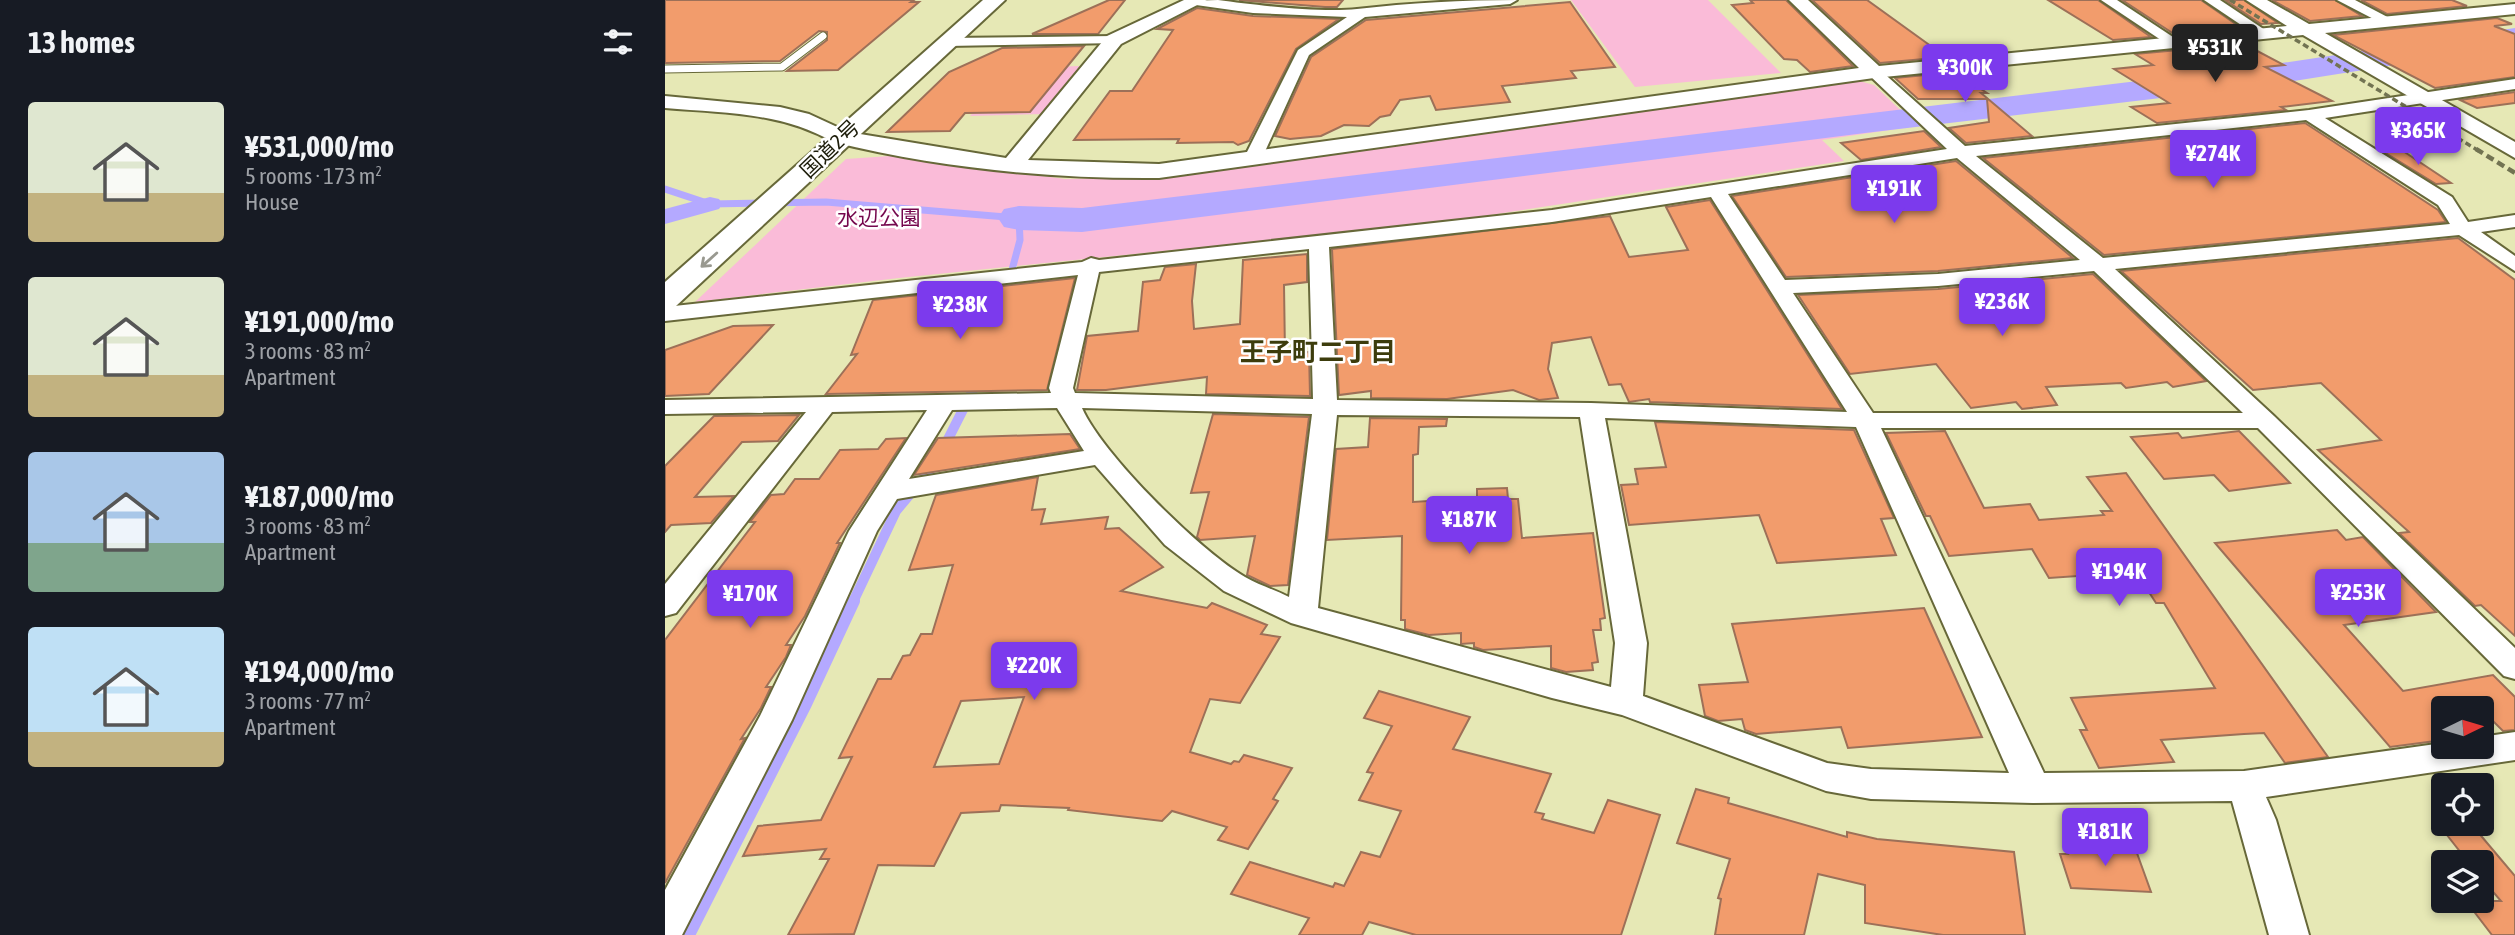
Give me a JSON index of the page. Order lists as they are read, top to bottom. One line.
{"streets":{"highway":["国道2号"]},"districts":["王子町二丁目"],"parks":["水辺公園"],"north":"right","page":{"heading":"13 homes","price":["¥531K","¥300K","¥365K","¥274K","¥191K","¥236K","¥238K","¥187K","¥194K","¥253K","¥170K","¥220K","¥181K"],"list":[{"name":"¥531,000/mo","note":"5 rooms · 173 m² · House"},{"name":"¥191,000/mo","note":"3 rooms · 83 m² · Apartment"},{"name":"¥187,000/mo","note":"3 rooms · 83 m² · Apartment"},{"name":"¥194,000/mo","note":"3 rooms · 77 m² · Apartment"}]}}
